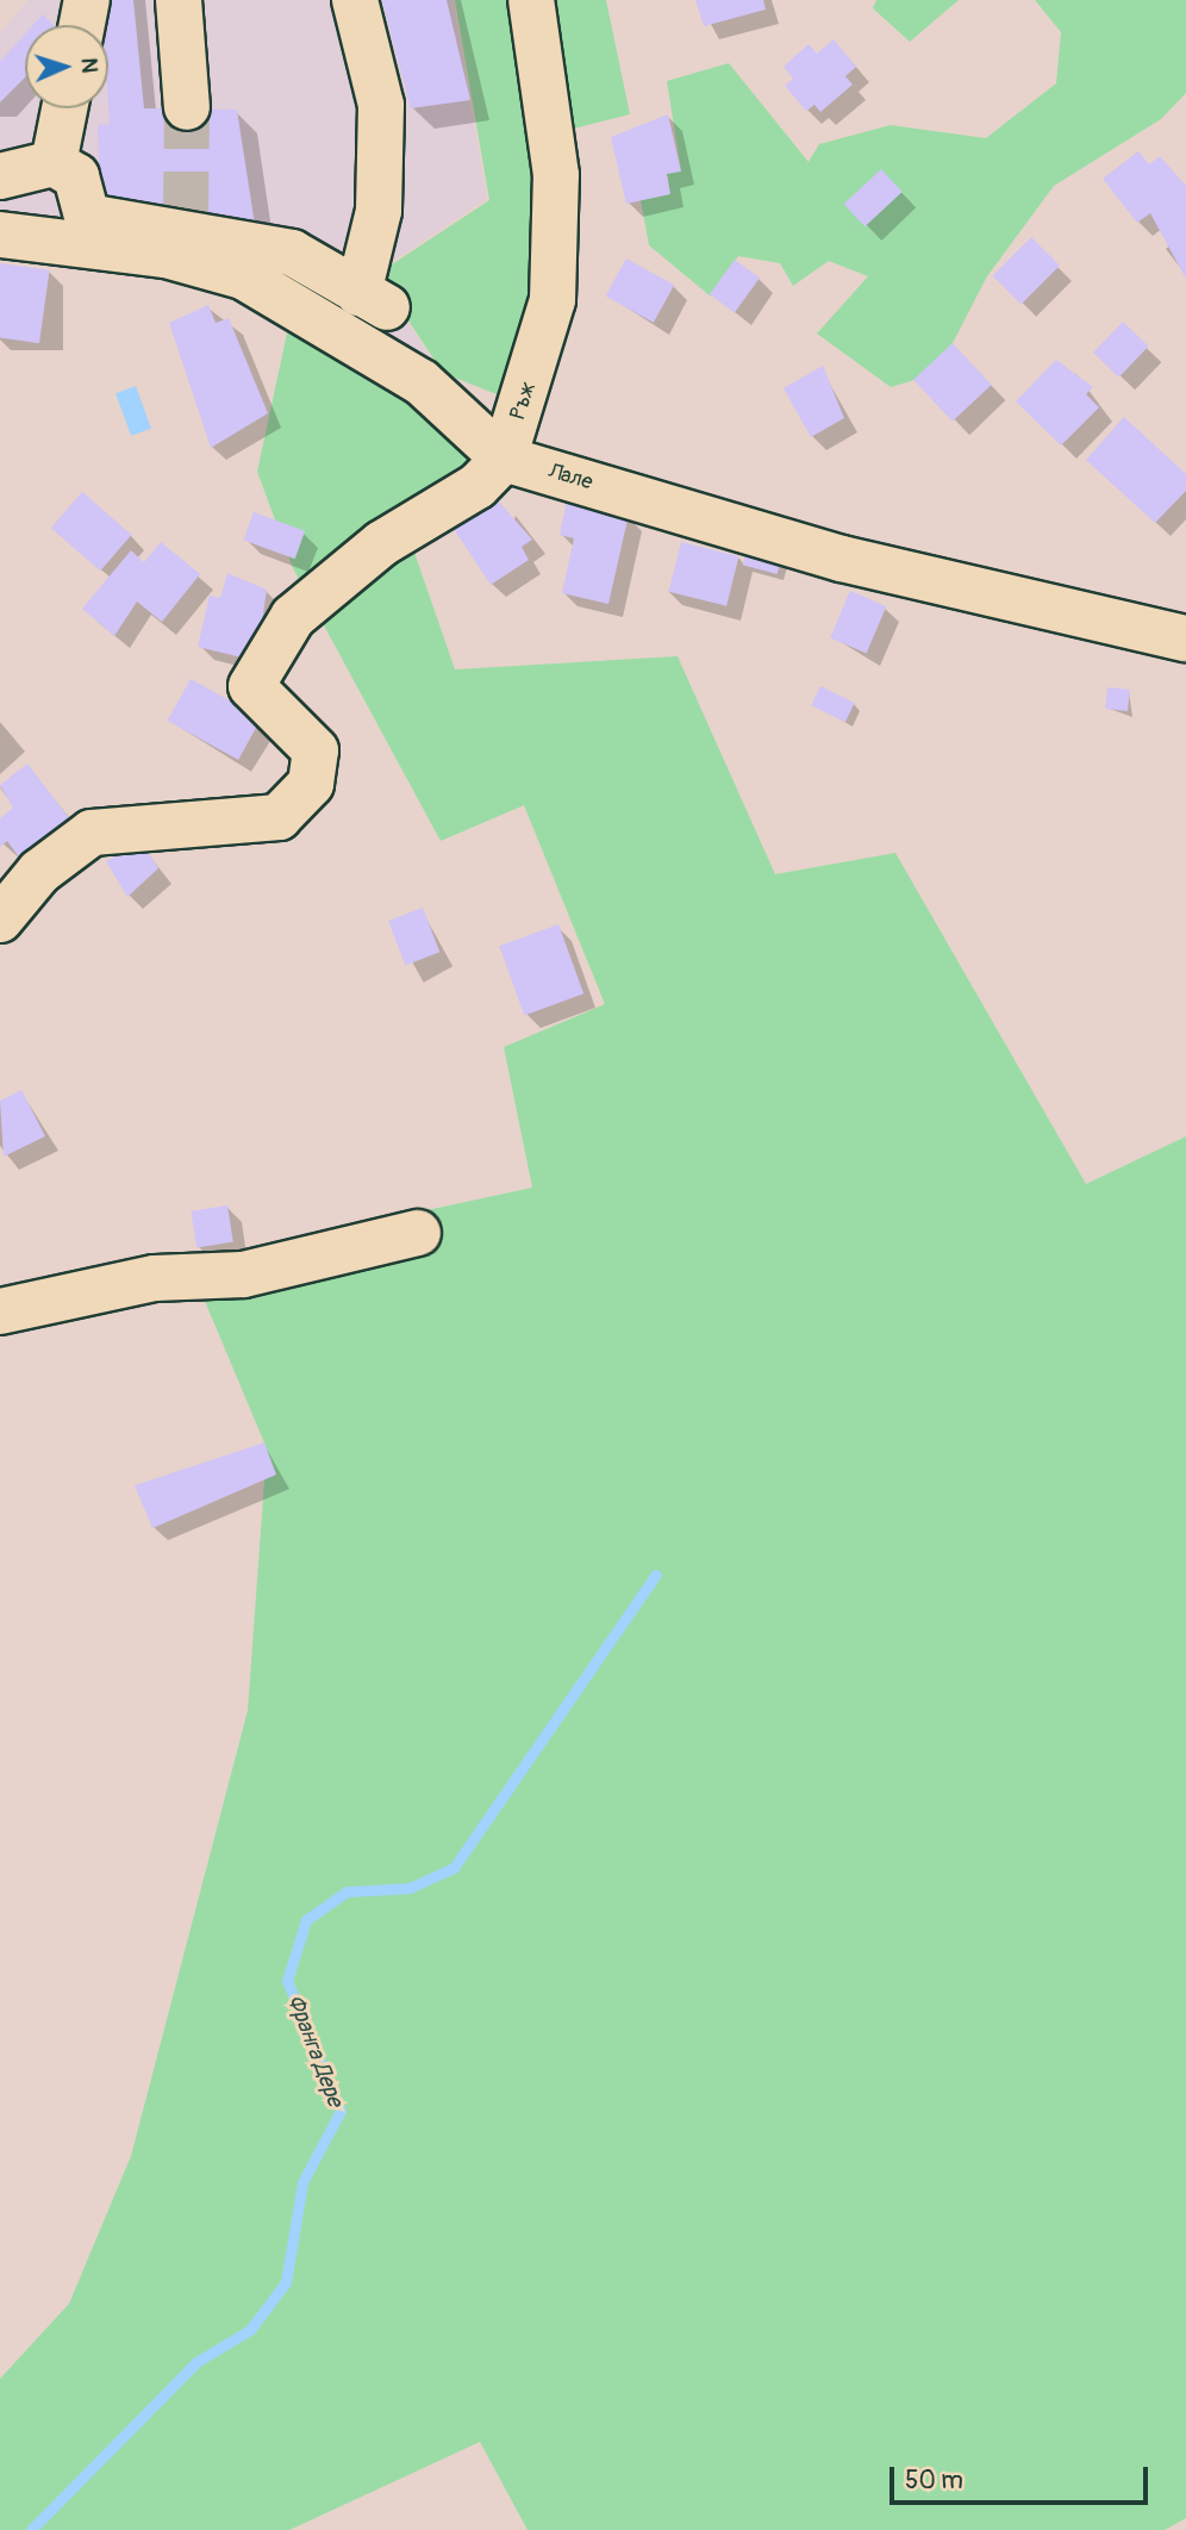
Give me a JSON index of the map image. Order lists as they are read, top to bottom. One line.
{"streets":{"street":["Ръж","Лале"]},"crossings":[["Ръж","Лале"]],"water":["Франга Дере"],"scale_bar":"50 m","north":"right"}
